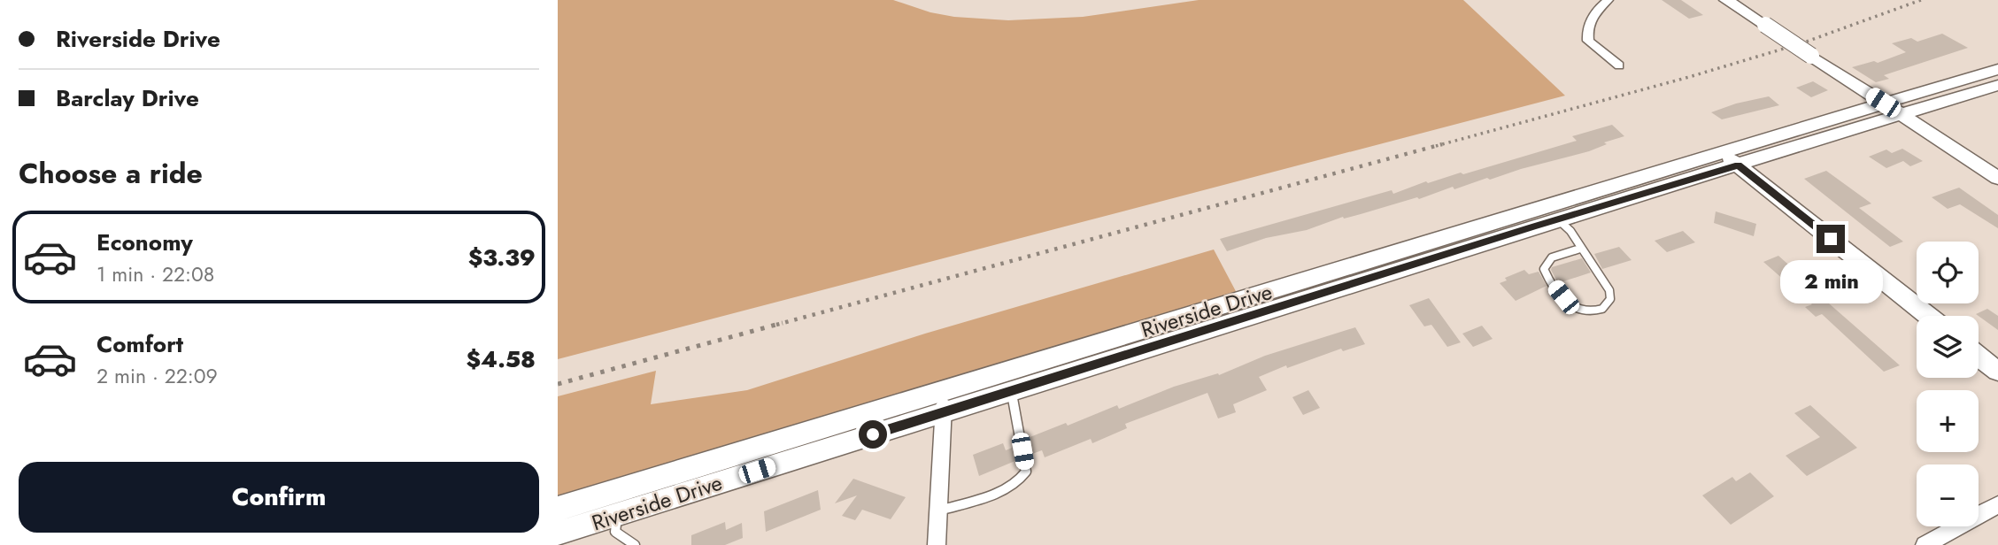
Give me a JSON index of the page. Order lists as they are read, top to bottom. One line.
{"streets":{"street":["Riverside Drive"]},"page":{"banner":["Riverside Drive","Barclay Drive"],"heading":"Choose a ride","list":[{"name":"Economy","note":"1 min · 22:08","value":"$3.39"},{"name":"Comfort","note":"2 min · 22:09","value":"$4.58"}],"map_buttons":["+","−"],"bubble":"2 min","buttons":"Confirm"}}
